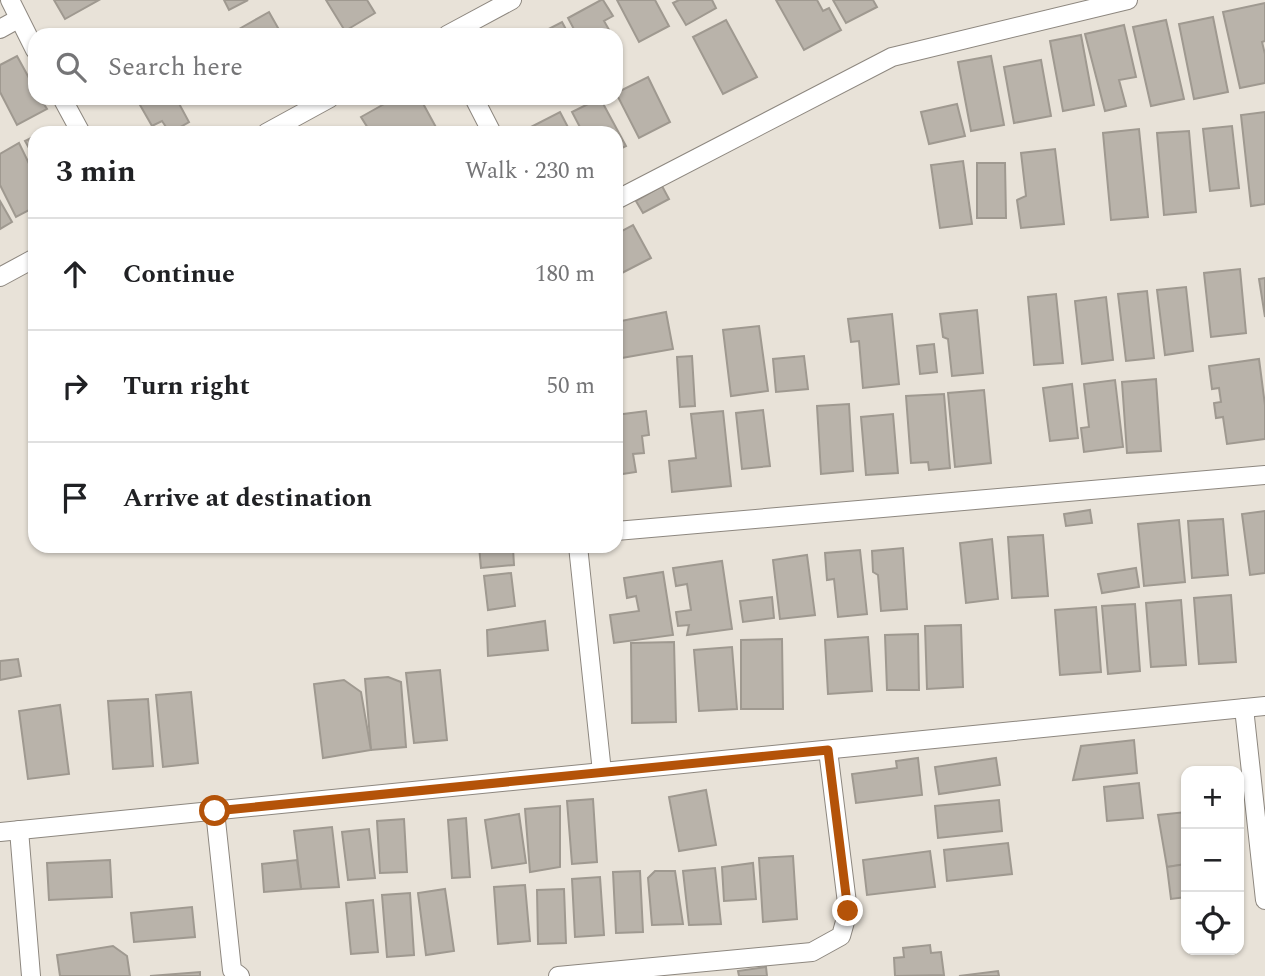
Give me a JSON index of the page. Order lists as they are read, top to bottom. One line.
{"page":{"search":"Search here","heading":["3 min","Walk · 230 m"],"list":[["Continue","180 m"],["Turn right","50 m"],"Arrive at destination"],"map_buttons":["+","−"]}}
